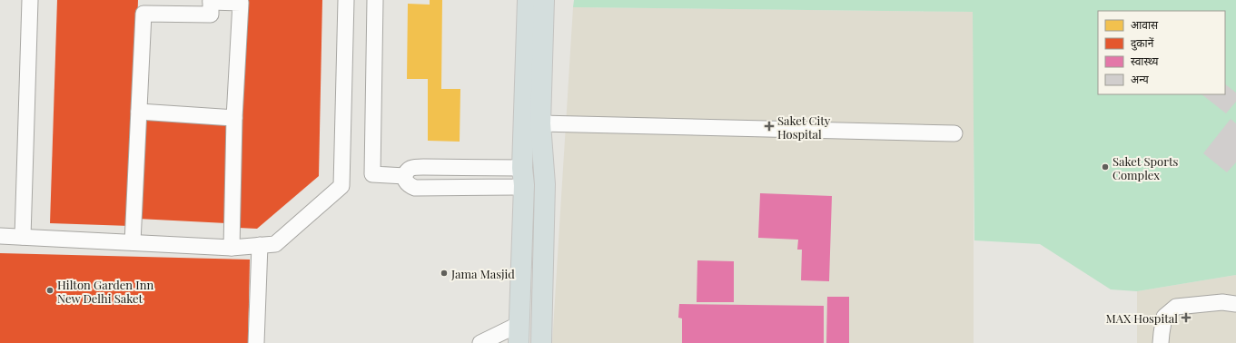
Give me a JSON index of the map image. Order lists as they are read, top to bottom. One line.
{"places":{"health":["Saket City Hospital","MAX Hospital"],"other":["Saket Sports Complex","Jama Masjid","Hilton Garden Inn New Delhi Saket"]},"legend":["आवास","दुकानें","स्वास्थ्य","अन्य"]}
